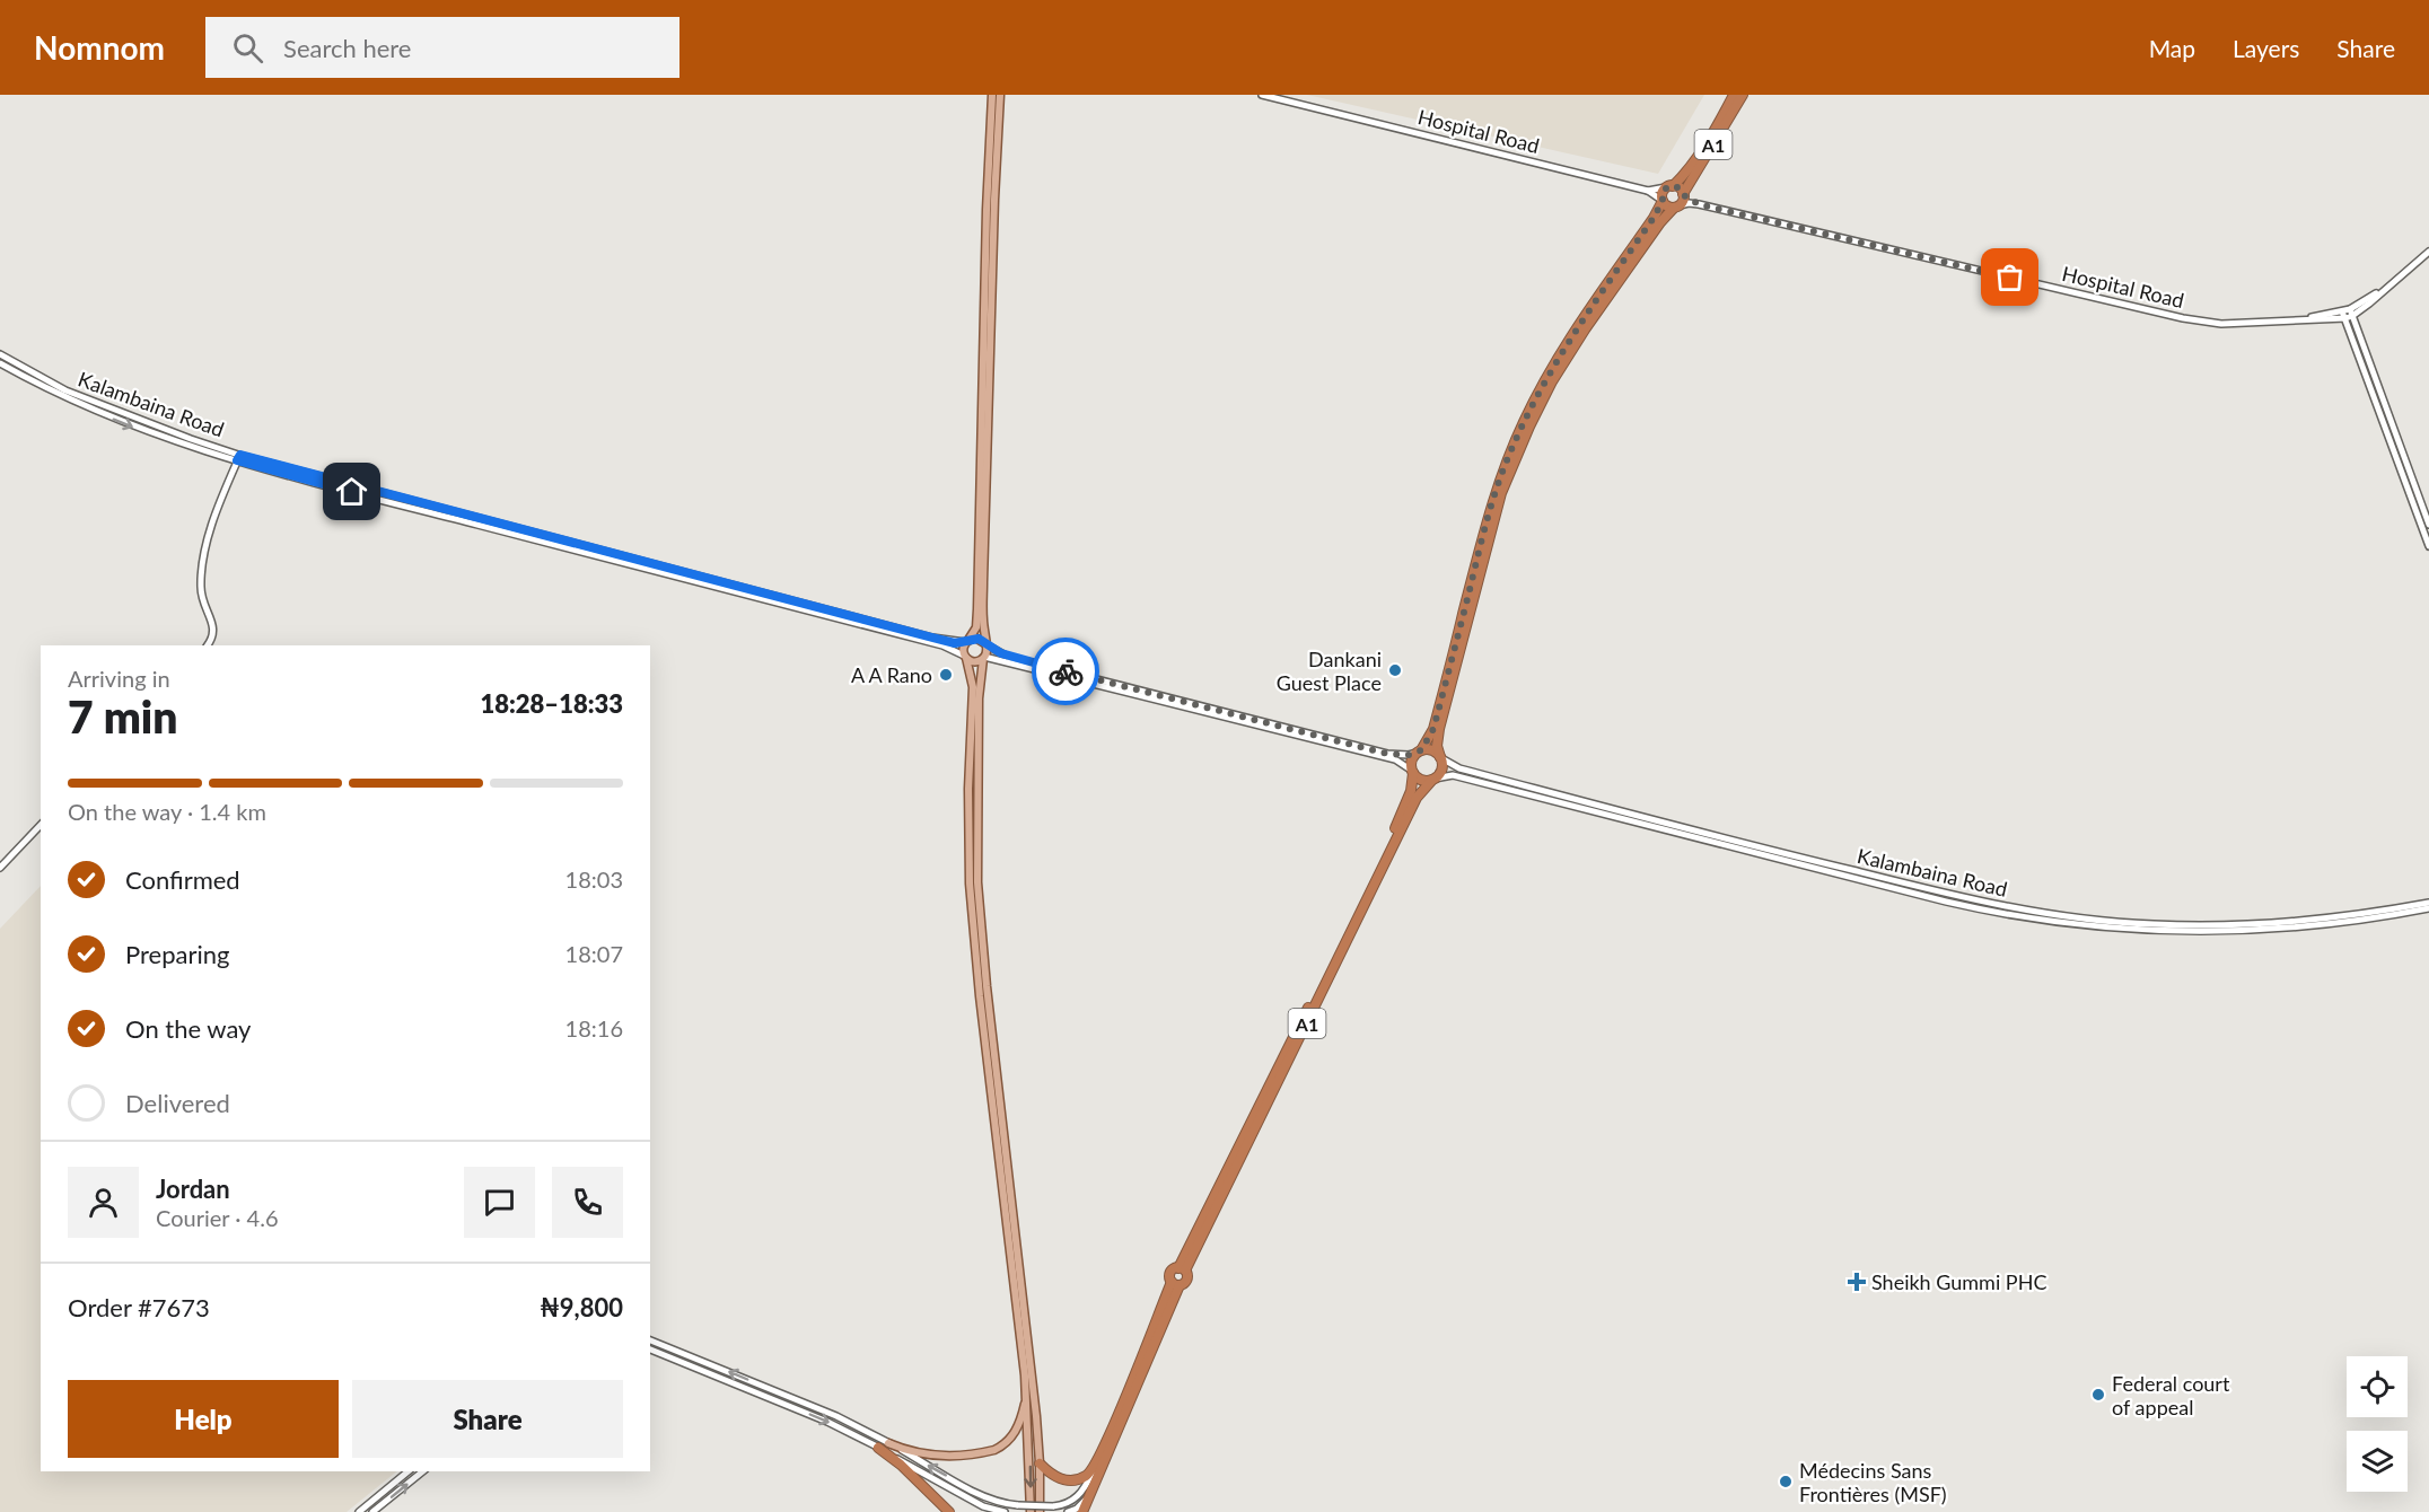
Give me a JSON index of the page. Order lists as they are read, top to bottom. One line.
{"streets":{"highway":["A1"],"main road":["Hospital Road","Kalambaina Road"]},"crossings":[["A1","Kalambaina Road"]],"places":{"other":["Dankani Guest Place","A A Rano","Federal court of appeal","Médecins Sans Frontières (MSF)"],"health":["Sheikh Gummi PHC"]},"page":{"header":"Nomnom","search":"Search here","nav":["Map","Layers","Share"],"heading":["7 min","Arriving in","18:28–18:33"],"panel":["Jordan","Courier · 4.6","Order #7673","₦9,800"],"bar":"On the way · 1.4 km","list":[["Confirmed","18:03"],["Preparing","18:07"],["On the way","18:16"],"Delivered"],"buttons":["Help","Share"]}}
